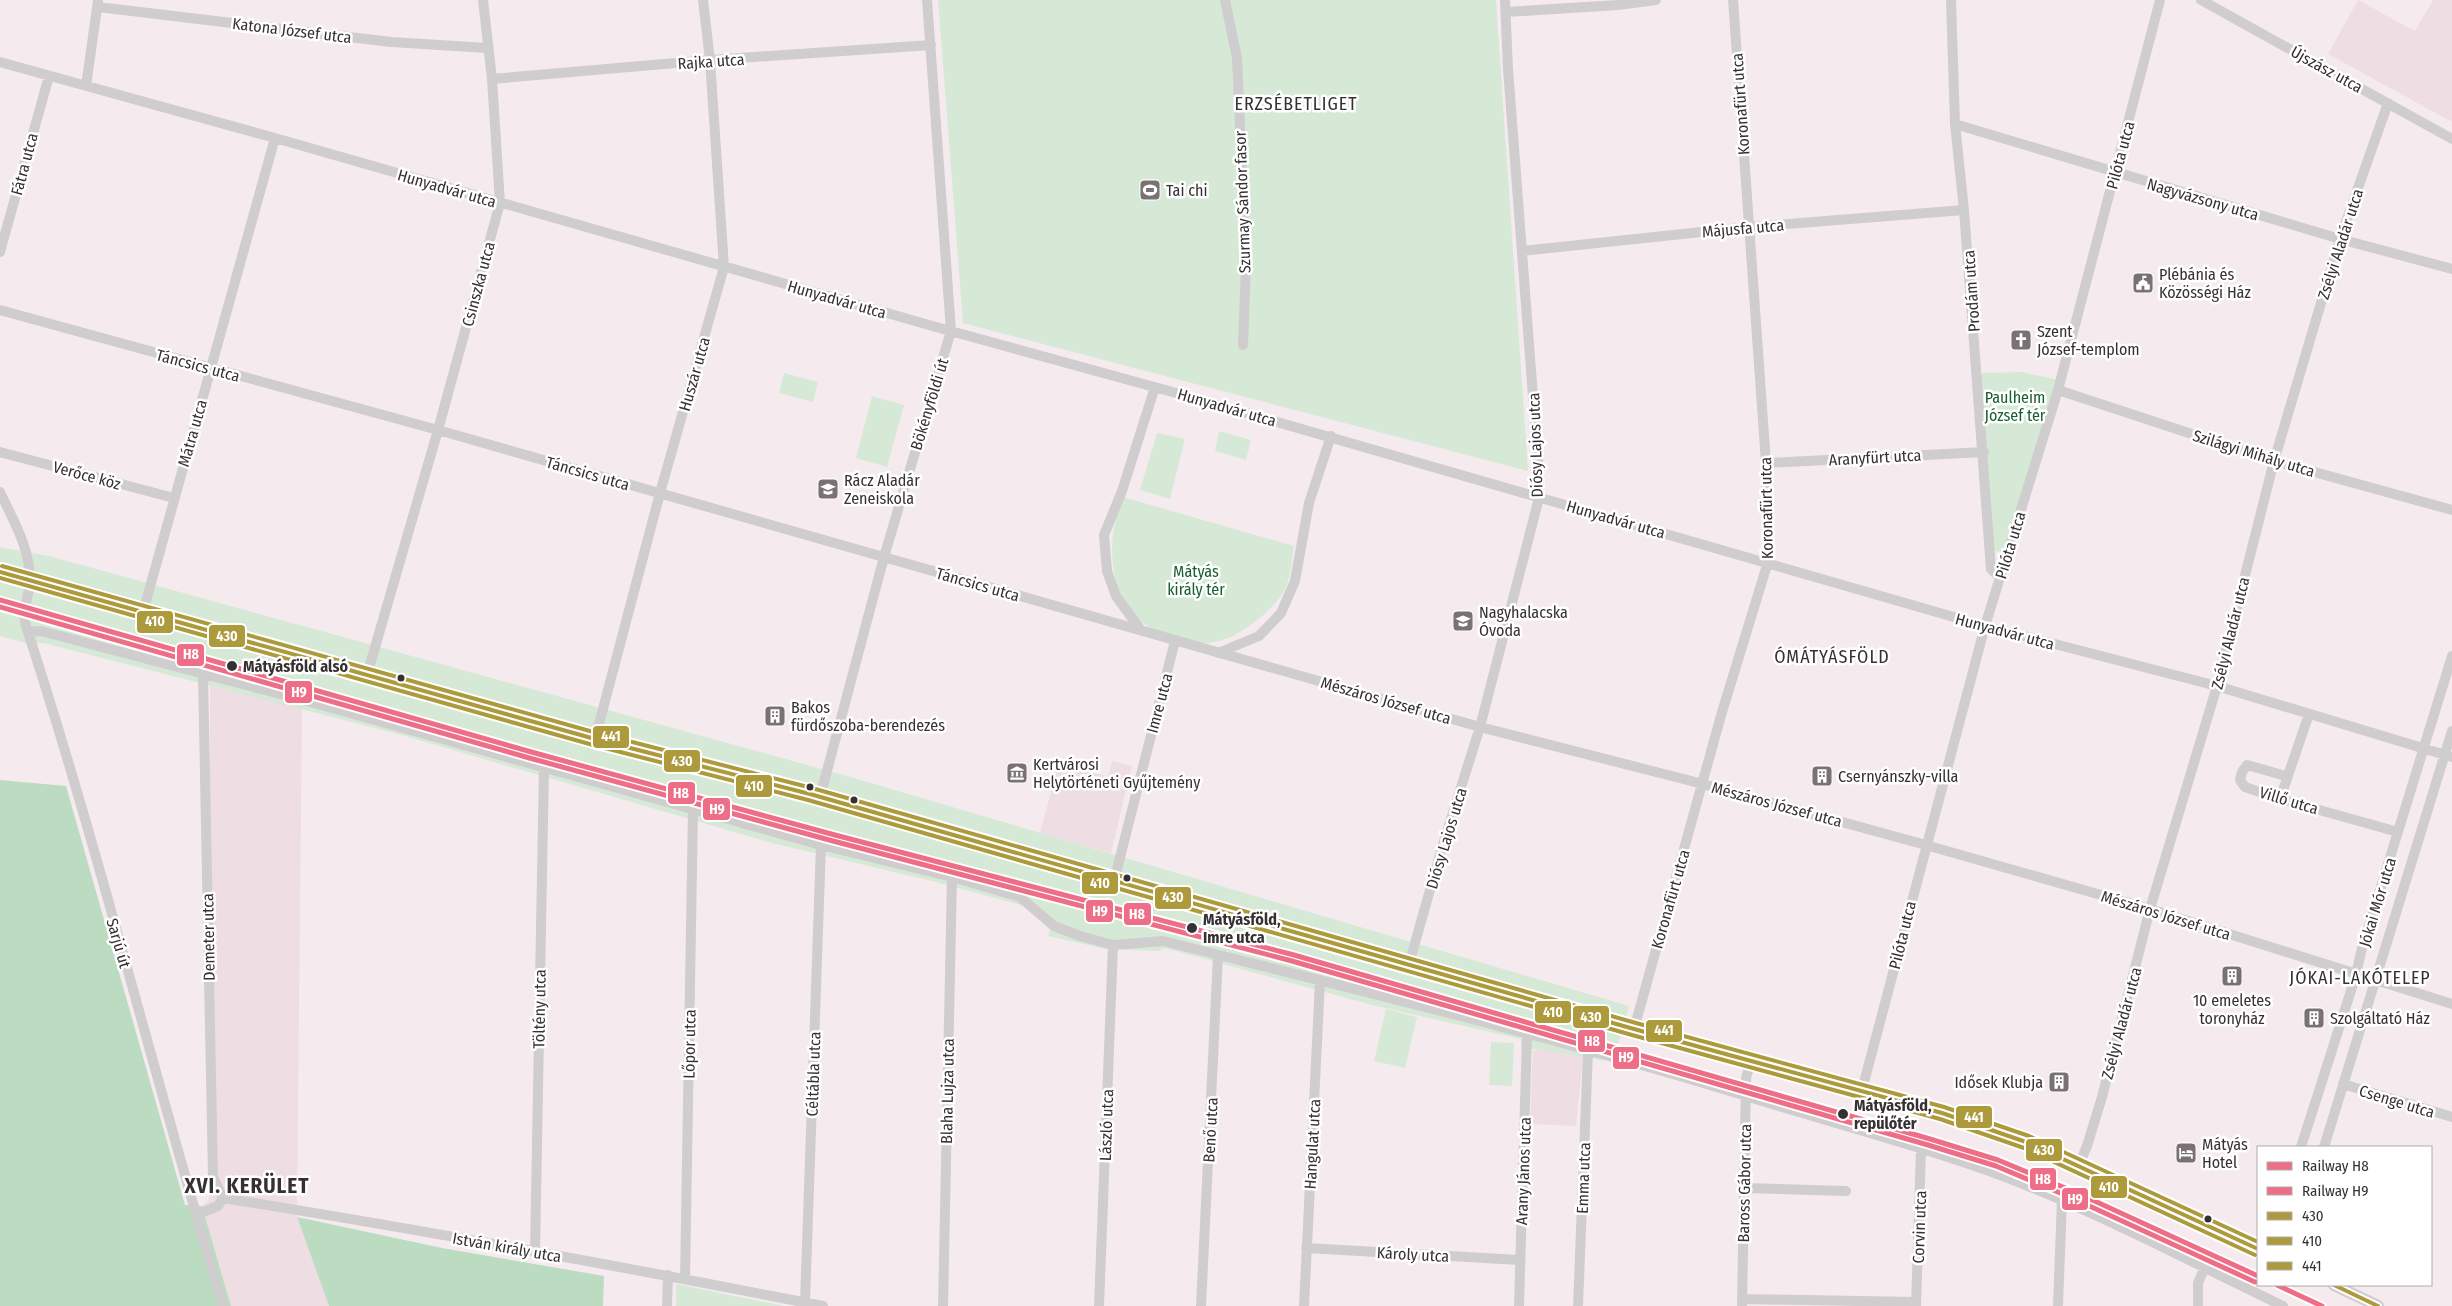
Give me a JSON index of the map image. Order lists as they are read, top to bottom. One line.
{"streets":{"street":["Katona József utca","Rajka utca","Újszász utca","Koronafürt utca","Pilóta utca","Fátra utca","Hunyadvár utca","Nagyvázsony utca","Szurmay Sándor fasor","Májusfa utca","Zsélyi Aladár utca","Csinszka utca","Prodám utca","Táncsics utca","Huszár utca","Bökényföldi út","Mátra utca","Diósy Lajos utca","Szilágyi Mihály utca","Aranyfürt utca","Verőce köz","Mészáros József utca","Imre utca","Villő utca","Jókai Mór utca","Demeter utca","Sarjú út","Töltény utca","Lőpor utca","Céltábla utca","Blaha Lujza utca","Csenge utca","László utca","Benő utca","Hangulat utca","Arany János utca","Emma utca","Baross Gábor utca","Corvin utca","István király utca","Károly utca"]},"crossings":[["Katona József utca","Csinszka utca"],["Rajka utca","Csinszka utca"],["Rajka utca","Huszár utca"],["Rajka utca","Bökényföldi út"],["Újszász utca","Zsélyi Aladár utca"],["Koronafürt utca","Hunyadvár utca"],["Koronafürt utca","Májusfa utca"],["Koronafürt utca","Aranyfürt utca"],["Koronafürt utca","Mészáros József utca"],["Pilóta utca","Hunyadvár utca"],["Pilóta utca","Nagyvázsony utca"],["Pilóta utca","Prodám utca"],["Pilóta utca","Szilágyi Mihály utca"],["Pilóta utca","Mészáros József utca"],["Fátra utca","Hunyadvár utca"],["Hunyadvár utca","Zsélyi Aladár utca"],["Hunyadvár utca","Csinszka utca"],["Hunyadvár utca","Huszár utca"],["Hunyadvár utca","Bökényföldi út"],["Hunyadvár utca","Mátra utca"],["Hunyadvár utca","Diósy Lajos utca"],["Hunyadvár utca","Jókai Mór utca"],["Nagyvázsony utca","Zsélyi Aladár utca"],["Nagyvázsony utca","Prodám utca"],["Májusfa utca","Prodám utca"],["Májusfa utca","Diósy Lajos utca"],["Zsélyi Aladár utca","Szilágyi Mihály utca"],["Zsélyi Aladár utca","Mészáros József utca"],["Csinszka utca","Táncsics utca"],["Prodám utca","Aranyfürt utca"],["Táncsics utca","Huszár utca"],["Táncsics utca","Bökényföldi út"],["Táncsics utca","Mátra utca"],["Táncsics utca","Mészáros József utca"],["Táncsics utca","Imre utca"],["Mátra utca","Verőce köz"],["Diósy Lajos utca","Mészáros József utca"],["Mészáros József utca","Imre utca"],["Mészáros József utca","Jókai Mór utca"],["Villő utca","Jókai Mór utca"],["Jókai Mór utca","Csenge utca"],["Demeter utca","István király utca"],["Töltény utca","István király utca"],["Lőpor utca","István király utca"],["Céltábla utca","István király utca"],["Hangulat utca","Károly utca"],["Arany János utca","Károly utca"]],"districts":["ERZSÉBETLIGET","ÓMÁTYÁSFÖLD","JÓKAI-LAKÓTELEP","XVI. KERÜLET"],"parks":["Paulheim József tér","Mátyás király tér"],"places":{"sports":["Tai chi"],"public building":["Plébánia és Közösségi Ház"],"church":["Szent József-templom"],"school or university":["Rácz Aladár Zeneiskola","Nagyhalacska Óvoda"],"other":["Mátyásföld alsó","Mátyásföld, Imre utca","Mátyásföld, repülőtér"],"building":["Bakos fürdőszoba-berendezés","Csernyánszky-villa","10 emeletes toronyház","Szolgáltató Ház","Idősek Klubja"],"museum":["Kertvárosi Helytörténeti Gyűjtemény"],"hotel":["Mátyás Hotel"]},"lines":["transit line 441","transit line 430","transit line 410","rail line H8","rail line H9"],"legend":["Railway H8","Railway H9","430","410","441"]}
